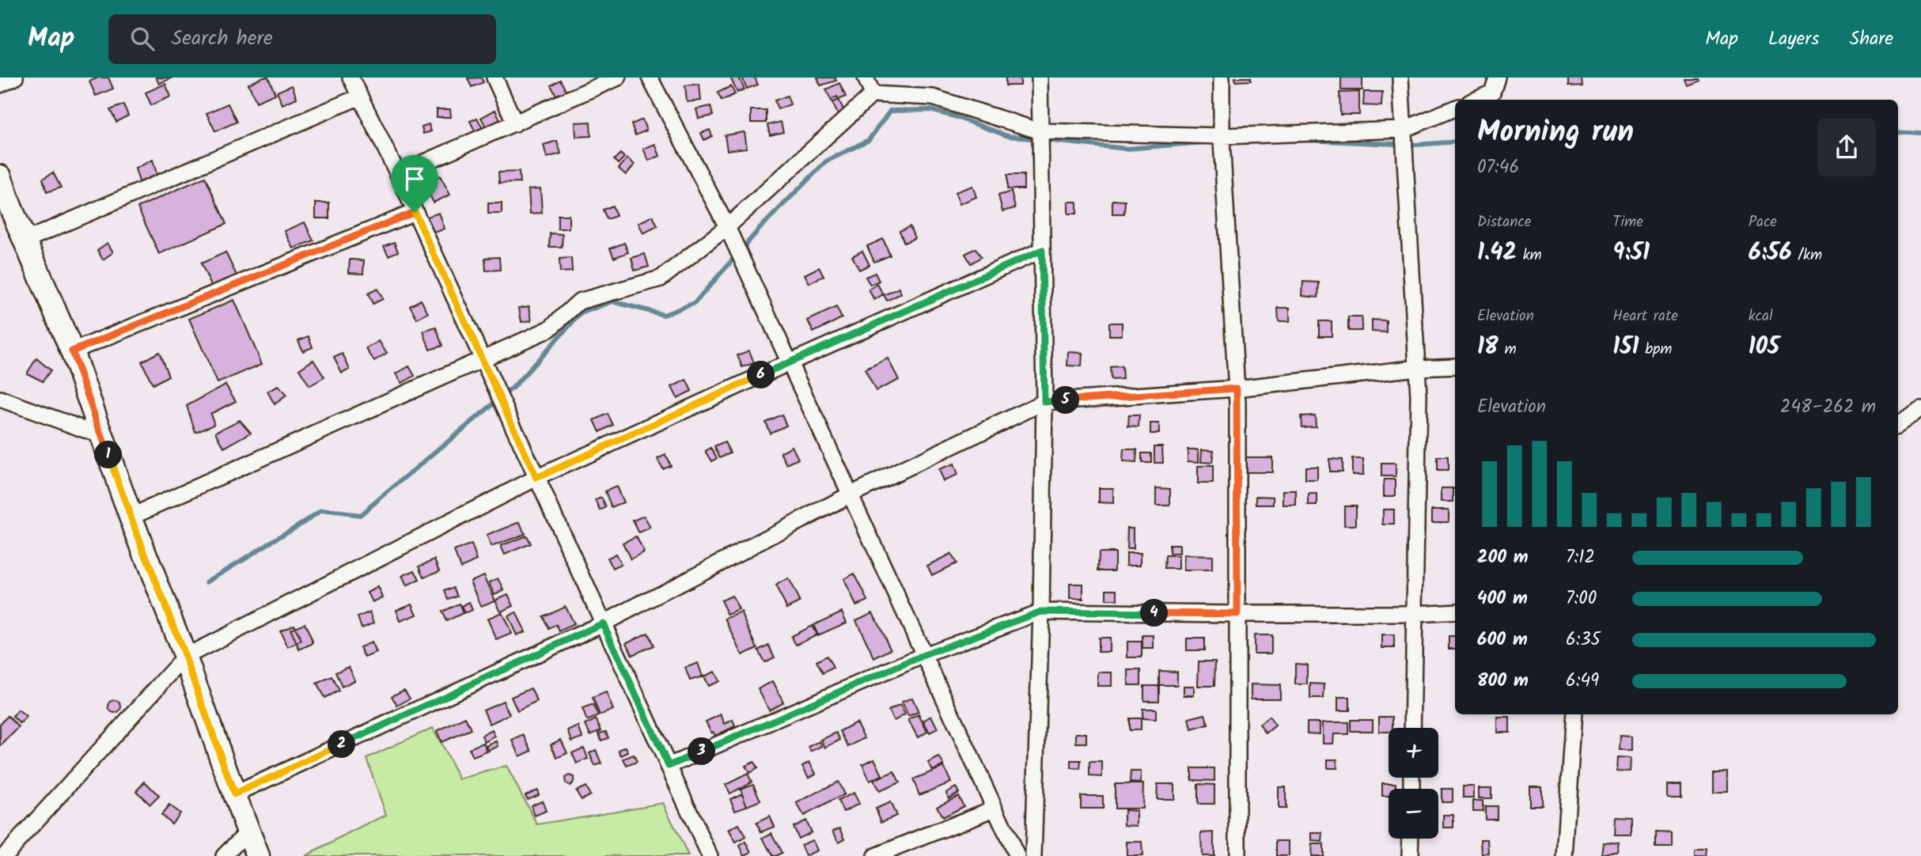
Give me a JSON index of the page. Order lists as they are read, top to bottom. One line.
{"page":{"header":"Map","search":"Search here","nav":["Map","Layers","Share"],"heading":["Morning run","07:46"],"stats":[["Distance","1.42 km"],["Time","9:51"],["Pace","6:56 /km"],["Elevation","18 m"],["Heart rate","151 bpm"],["kcal","105"]],"pins":["6","5","1","4","2","3"],"chart":["Elevation","248–262 m"],"list":[{"name":"200 m","note":"7:12"},{"name":"400 m","note":"7:00"},{"name":"600 m","note":"6:35"},{"name":"800 m","note":"6:49"}],"map_buttons":["+","−"]}}
